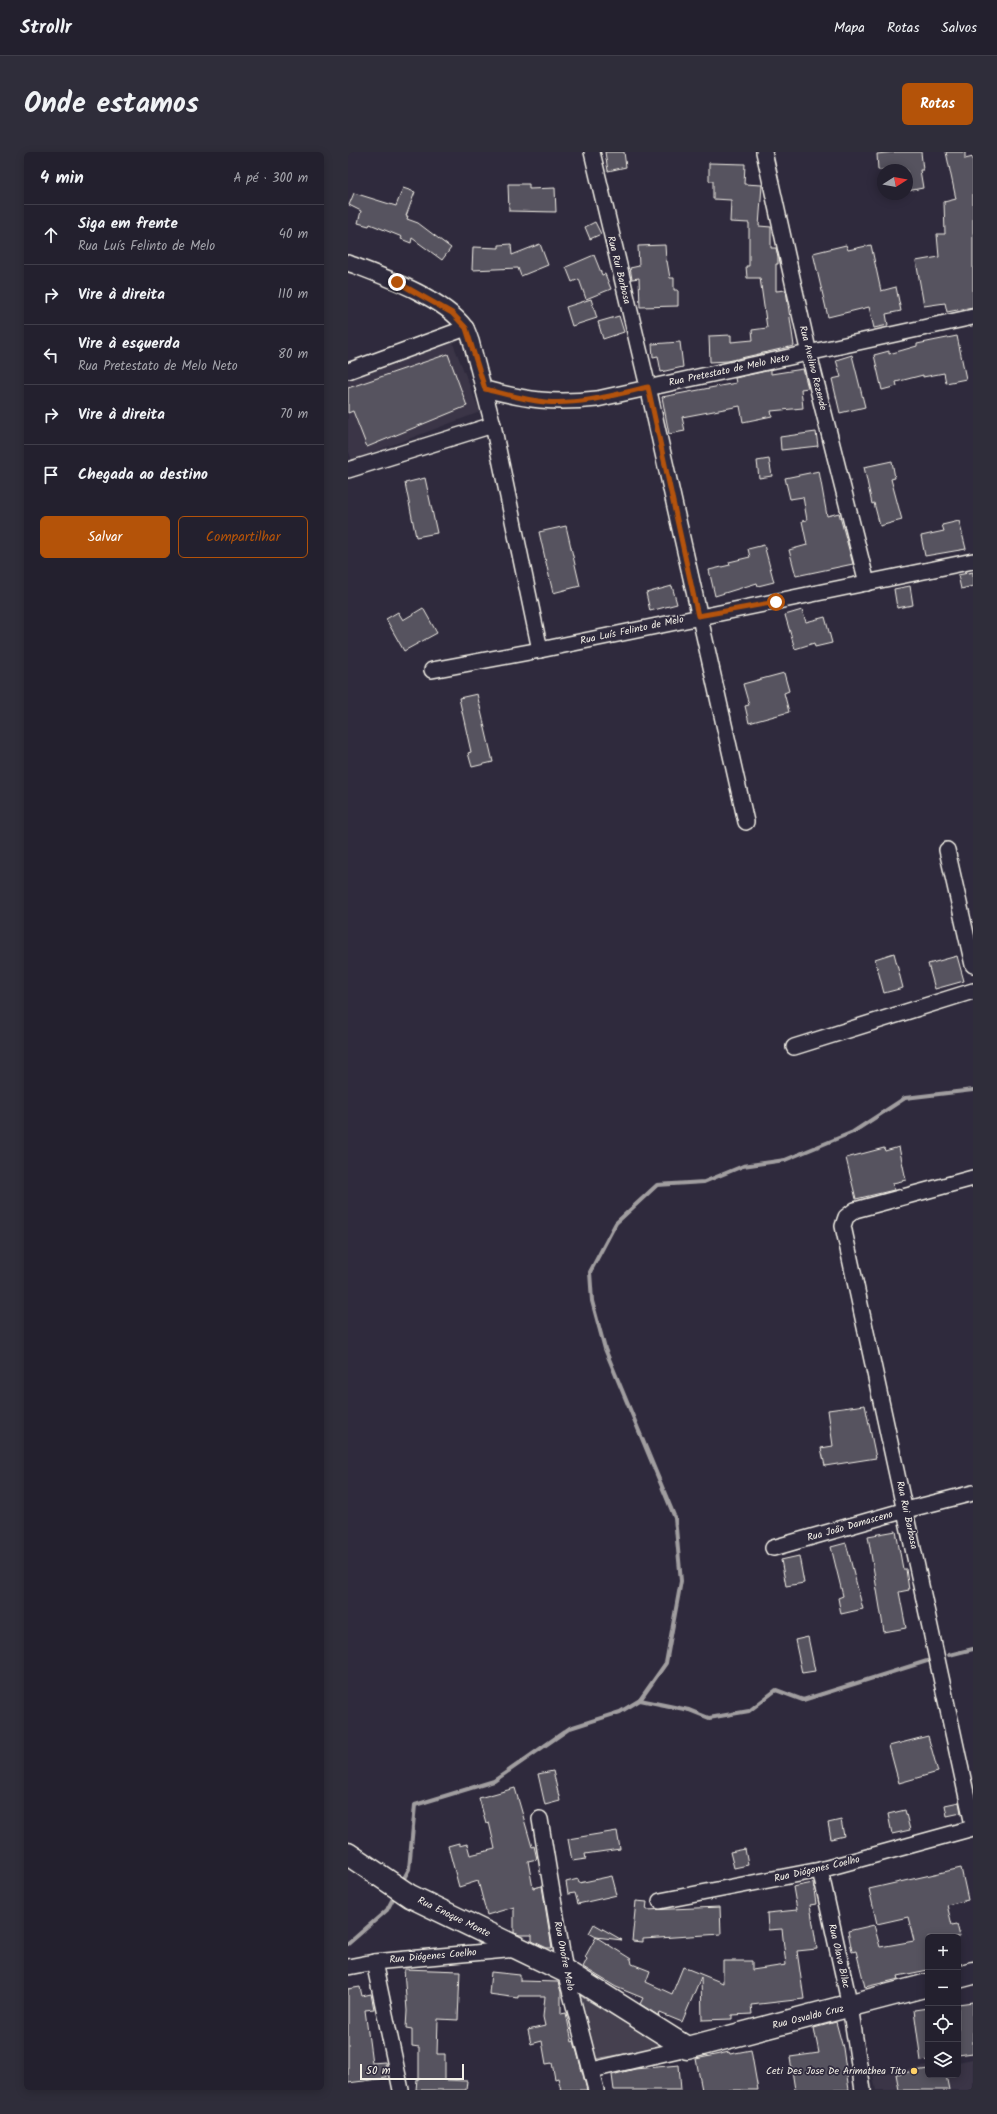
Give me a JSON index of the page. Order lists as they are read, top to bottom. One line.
{"streets":{"main road":["Rua Enoque Monte","Rua Osvaldo Cruz"],"street":["Rua Rui Barbosa","Rua Avelino Rezende","Rua Pretestato de Melo Neto","Rua Luís Felinto de Melo","Rua João Damasceno","Rua Diógenes Coelho","Rua Onofre Melo","Rua Olavo Bilac"]},"crossings":[["Rua Rui Barbosa","Rua Pretestato de Melo Neto"],["Rua Rui Barbosa","Rua Luís Felinto de Melo"],["Rua Rui Barbosa","Rua João Damasceno"],["Rua Rui Barbosa","Rua Diógenes Coelho"],["Rua Avelino Rezende","Rua Pretestato de Melo Neto"],["Rua Avelino Rezende","Rua Luís Felinto de Melo"],["Rua Diógenes Coelho","Rua Enoque Monte"],["Rua Diógenes Coelho","Rua Olavo Bilac"],["Rua Enoque Monte","Rua Onofre Melo"],["Rua Onofre Melo","Rua Osvaldo Cruz"],["Rua Olavo Bilac","Rua Osvaldo Cruz"]],"places":["Ceti Des Jose De Arimathea Tito"],"scale_bar":"50 m","north":"right","page":{"header":"Strollr","nav":["Mapa","Rotas","Salvos"],"title":"Onde estamos","buttons":["Rotas",["Salvar","Compartilhar"]],"heading":["4 min","A pé · 300 m"],"list":[["Siga em frente","Rua Luís Felinto de Melo","40 m"],["Vire à direita","110 m"],["Vire à esquerda","Rua Pretestato de Melo Neto","80 m"],["Vire à direita","70 m"],"Chegada ao destino"],"map_buttons":["+","−"],"scale":"50 m"}}
